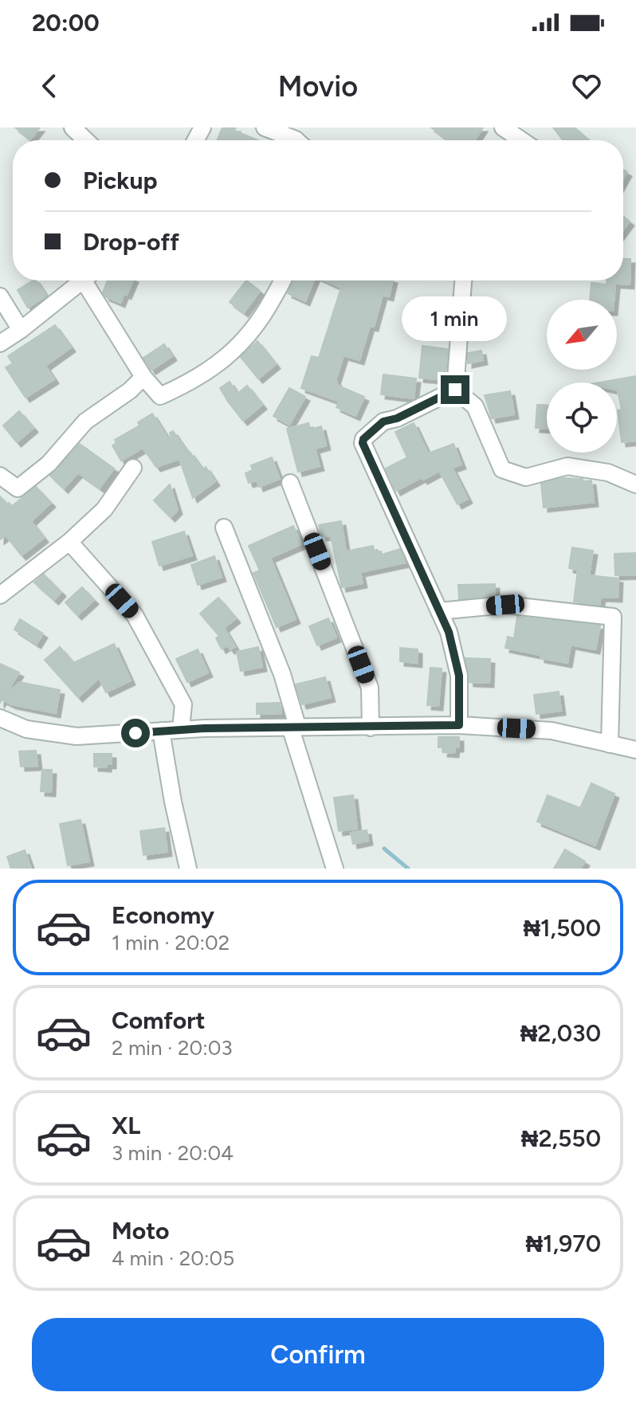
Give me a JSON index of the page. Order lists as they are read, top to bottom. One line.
{"north":"bottom left","page":{"status":"20:00","header":"Movio","banner":["Pickup","Drop-off"],"bubble":"1 min","list":[{"name":"Economy","note":"1 min · 20:02","value":"₦1,500"},{"name":"Comfort","note":"2 min · 20:03","value":"₦2,030"},{"name":"XL","note":"3 min · 20:04","value":"₦2,550"},{"name":"Moto","note":"4 min · 20:05","value":"₦1,970"}],"buttons":"Confirm"}}
